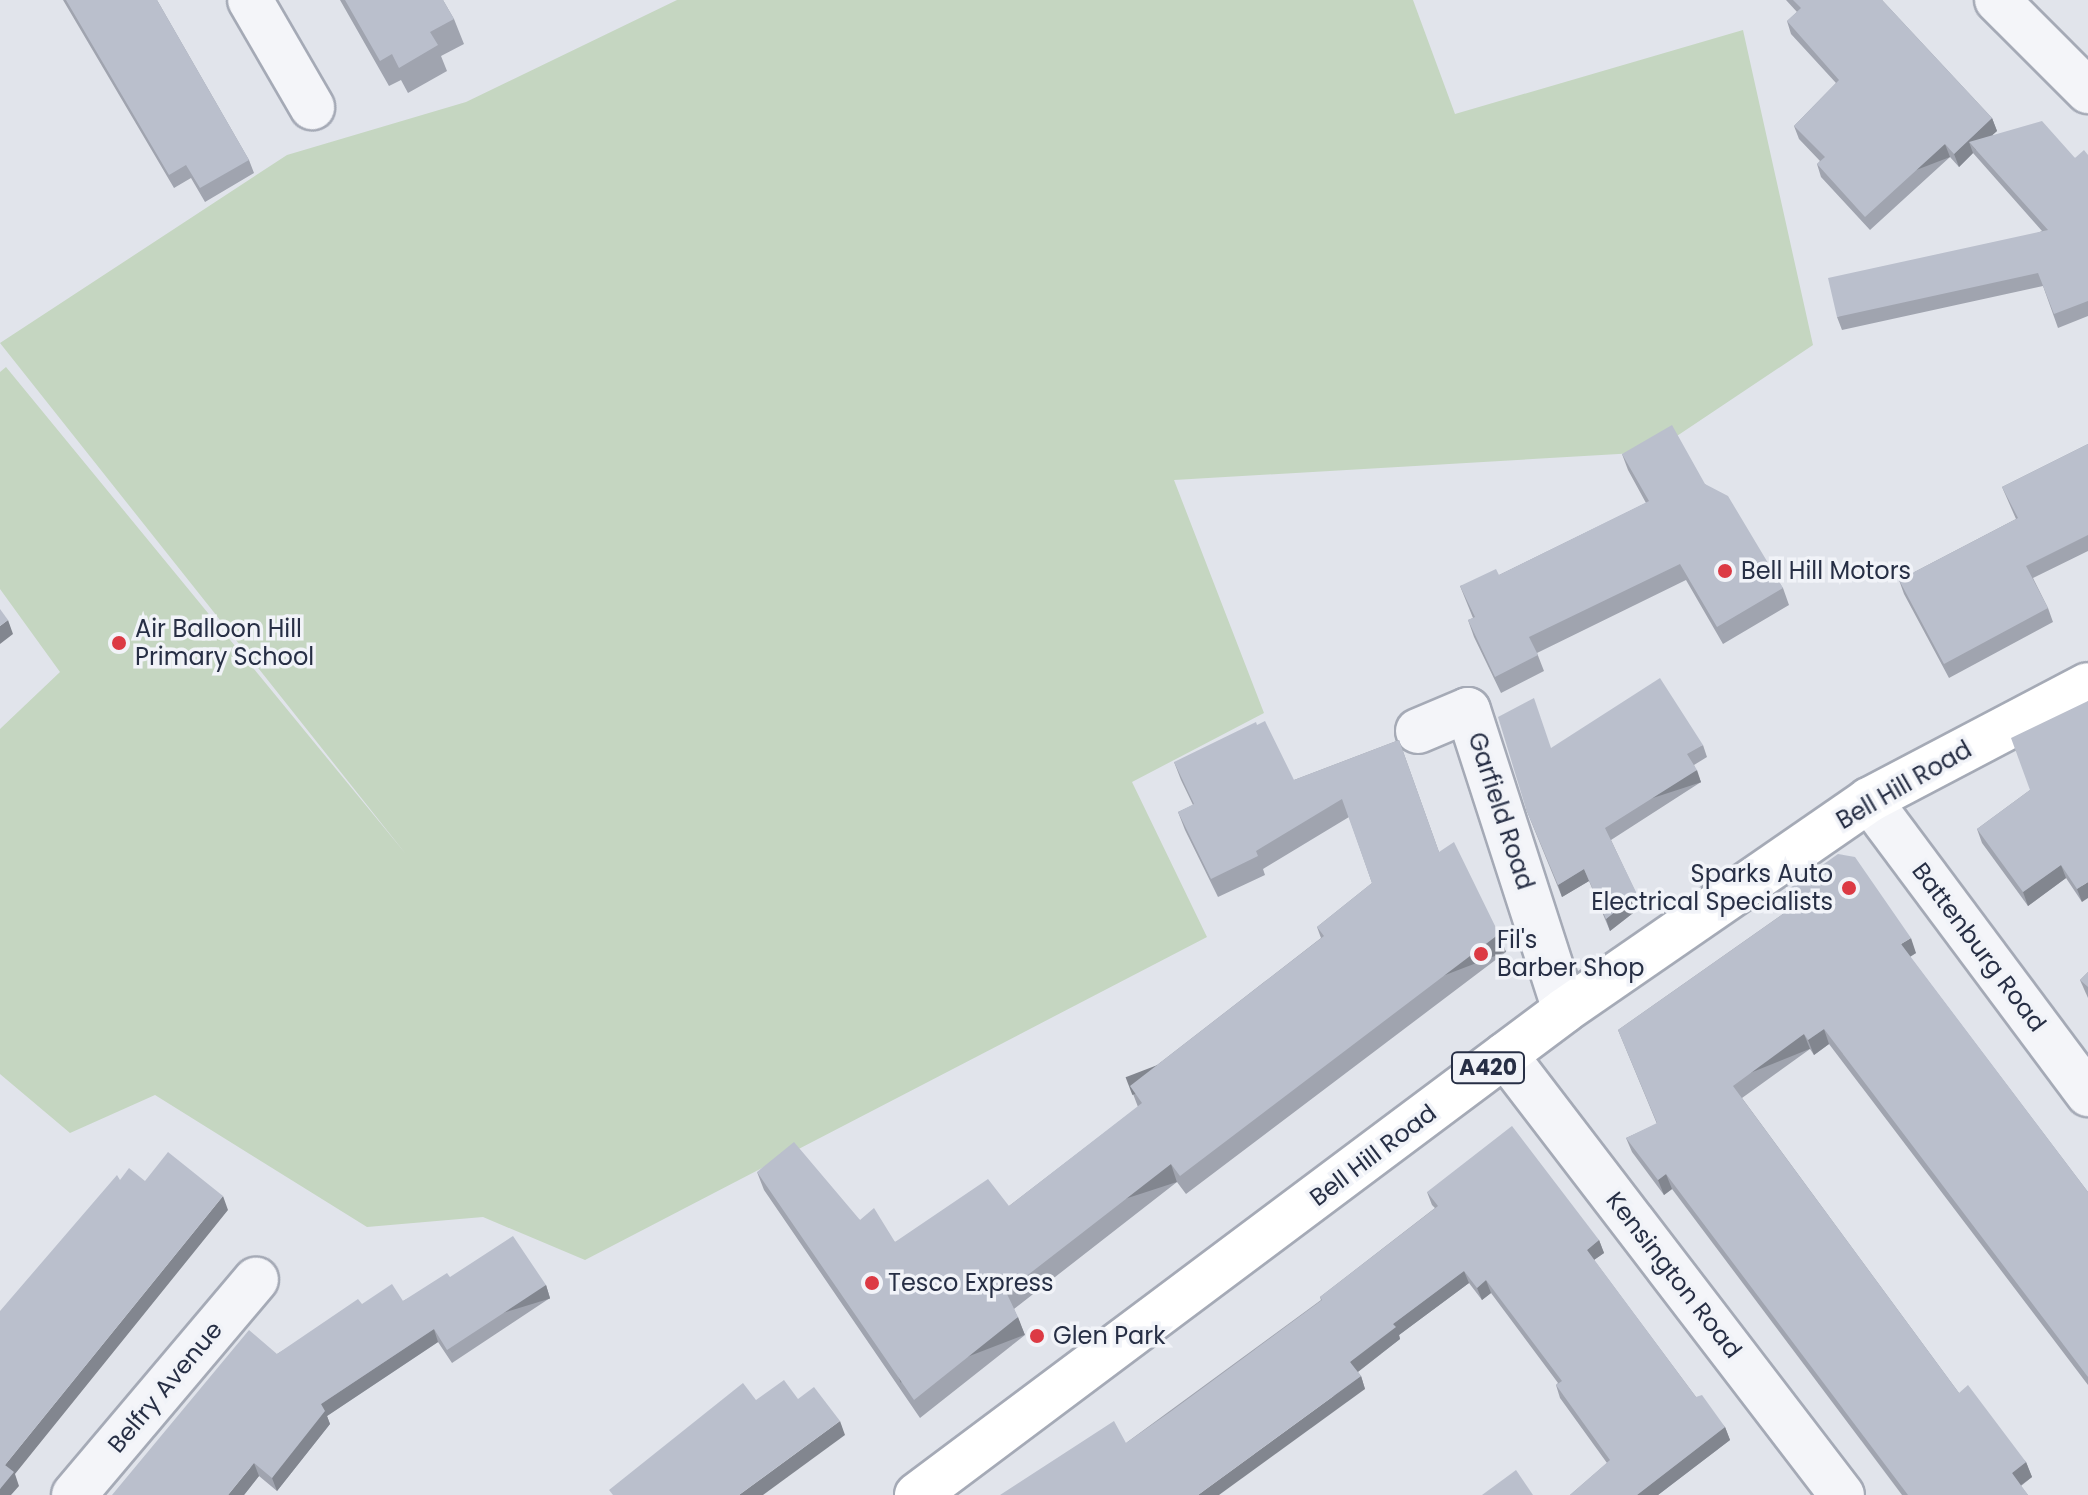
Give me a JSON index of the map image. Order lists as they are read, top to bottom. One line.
{"streets":{"main road":["Bell Hill Road","A420"],"street":["Garfield Road","Battenburg Road","Kensington Road","Belfry Avenue"]},"crossings":[["Bell Hill Road","Garfield Road"],["Bell Hill Road","Battenburg Road"],["Bell Hill Road","Kensington Road"]],"places":["Bell Hill Motors","Air Balloon Hill Primary School","Sparks Auto Electrical Specialists","Fil's Barber Shop","Tesco Express","Glen Park"]}
